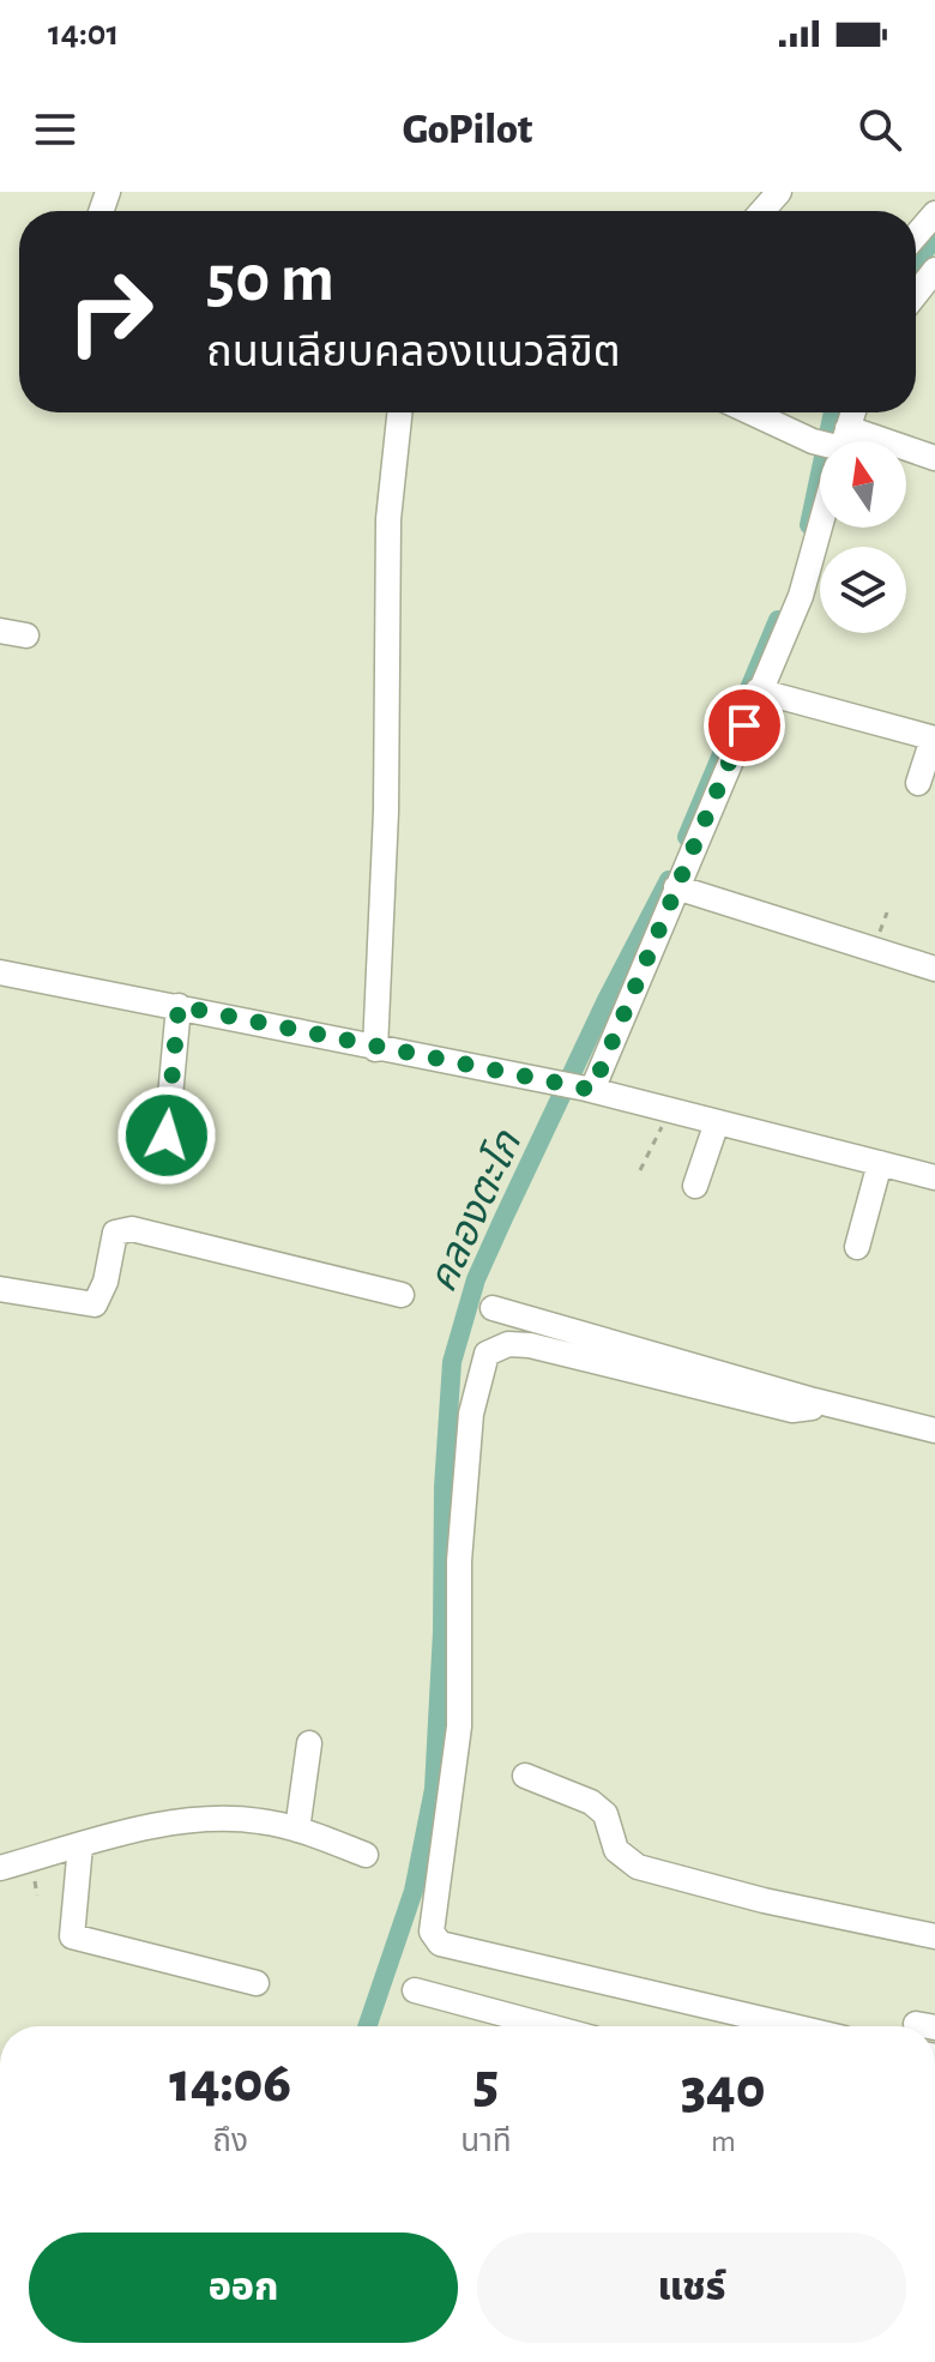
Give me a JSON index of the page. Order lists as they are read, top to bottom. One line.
{"water":["คลองตะโก"],"north":"top","page":{"status":"14:01","header":"GoPilot","turn":["50 m","ถนนเลียบคลองแนวลิขิต"],"eta":["14:06","ถึง","5","นาที","340","m"],"buttons":["ออก","แชร์"]}}
